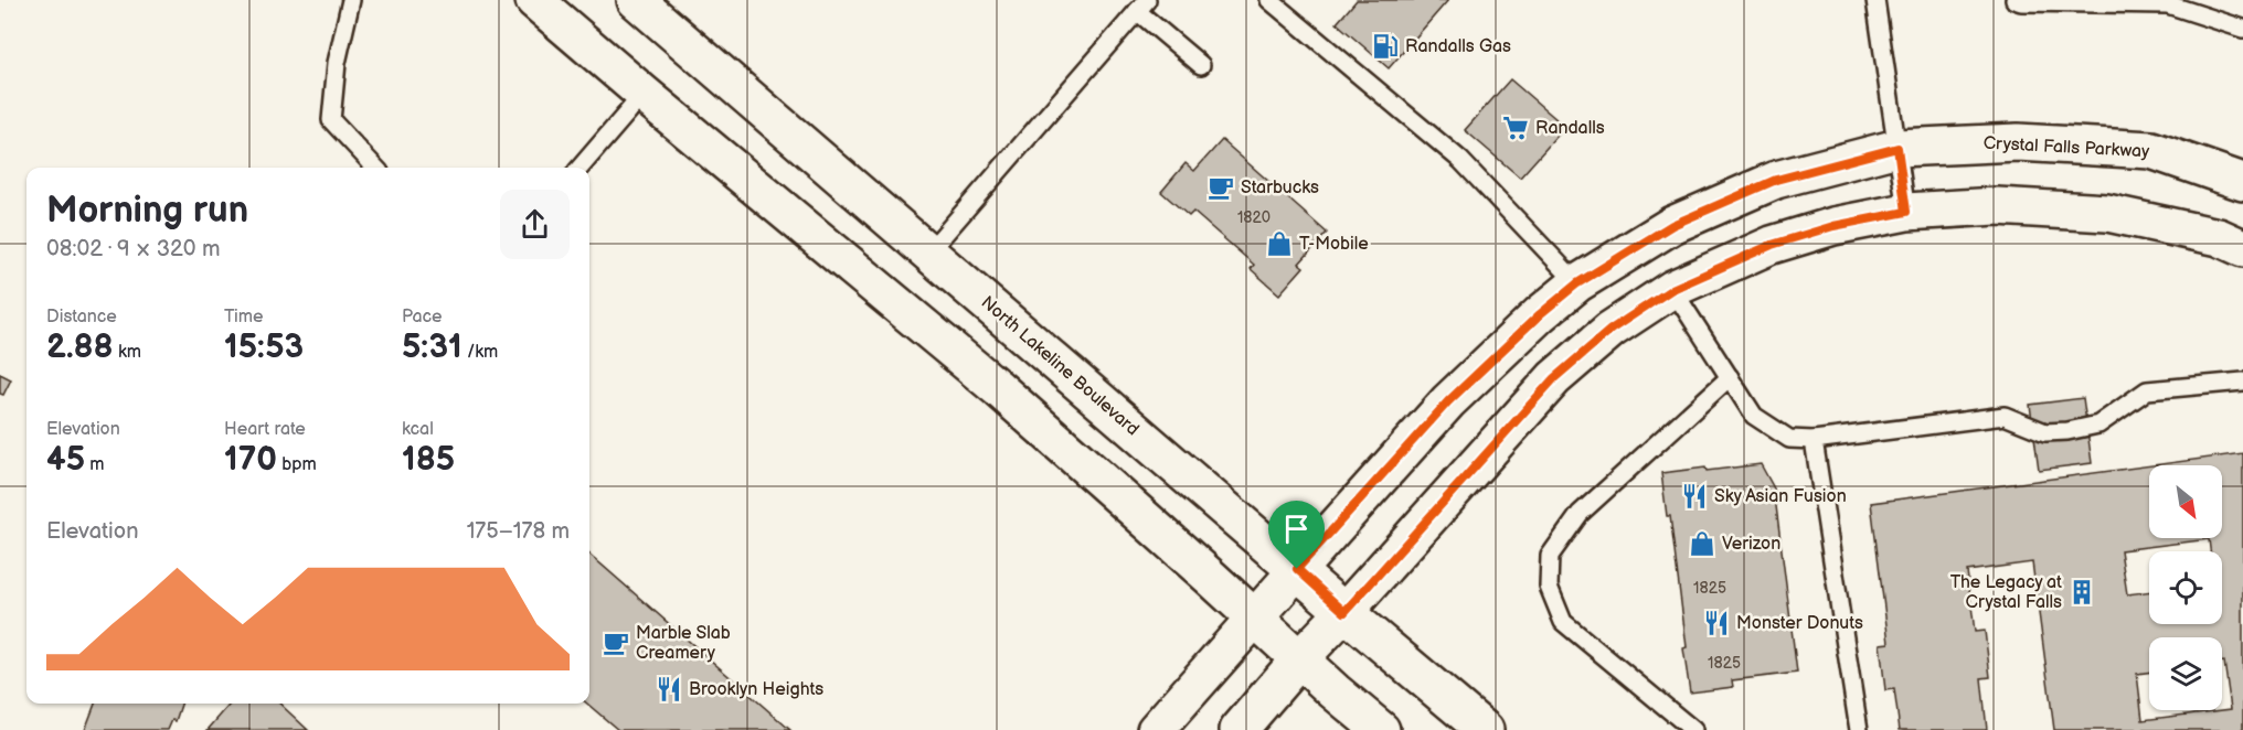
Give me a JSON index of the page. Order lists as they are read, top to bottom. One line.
{"streets":{"main road":["Crystal Falls Parkway","North Lakeline Boulevard"]},"crossings":[["Crystal Falls Parkway","North Lakeline Boulevard"]],"places":{"fuel station":["Randalls Gas"],"supermarket":["Randalls"],"cafe":["Starbucks","Marble Slab Creamery"],"shop":["T-Mobile","Verizon"],"restaurant":["Sky Asian Fusion","Monster Donuts","Brooklyn Heights"],"building":["The Legacy at Crystal Falls"]},"house_numbers":["1820","1825","1825"],"north":"bottom right","page":{"heading":["Morning run","08:02 · 9 × 320 m"],"stats":[["Distance","2.88 km"],["Time","15:53"],["Pace","5:31 /km"],["Elevation","45 m"],["Heart rate","170 bpm"],["kcal","185"]],"chart":["Elevation","175–178 m"]}}
